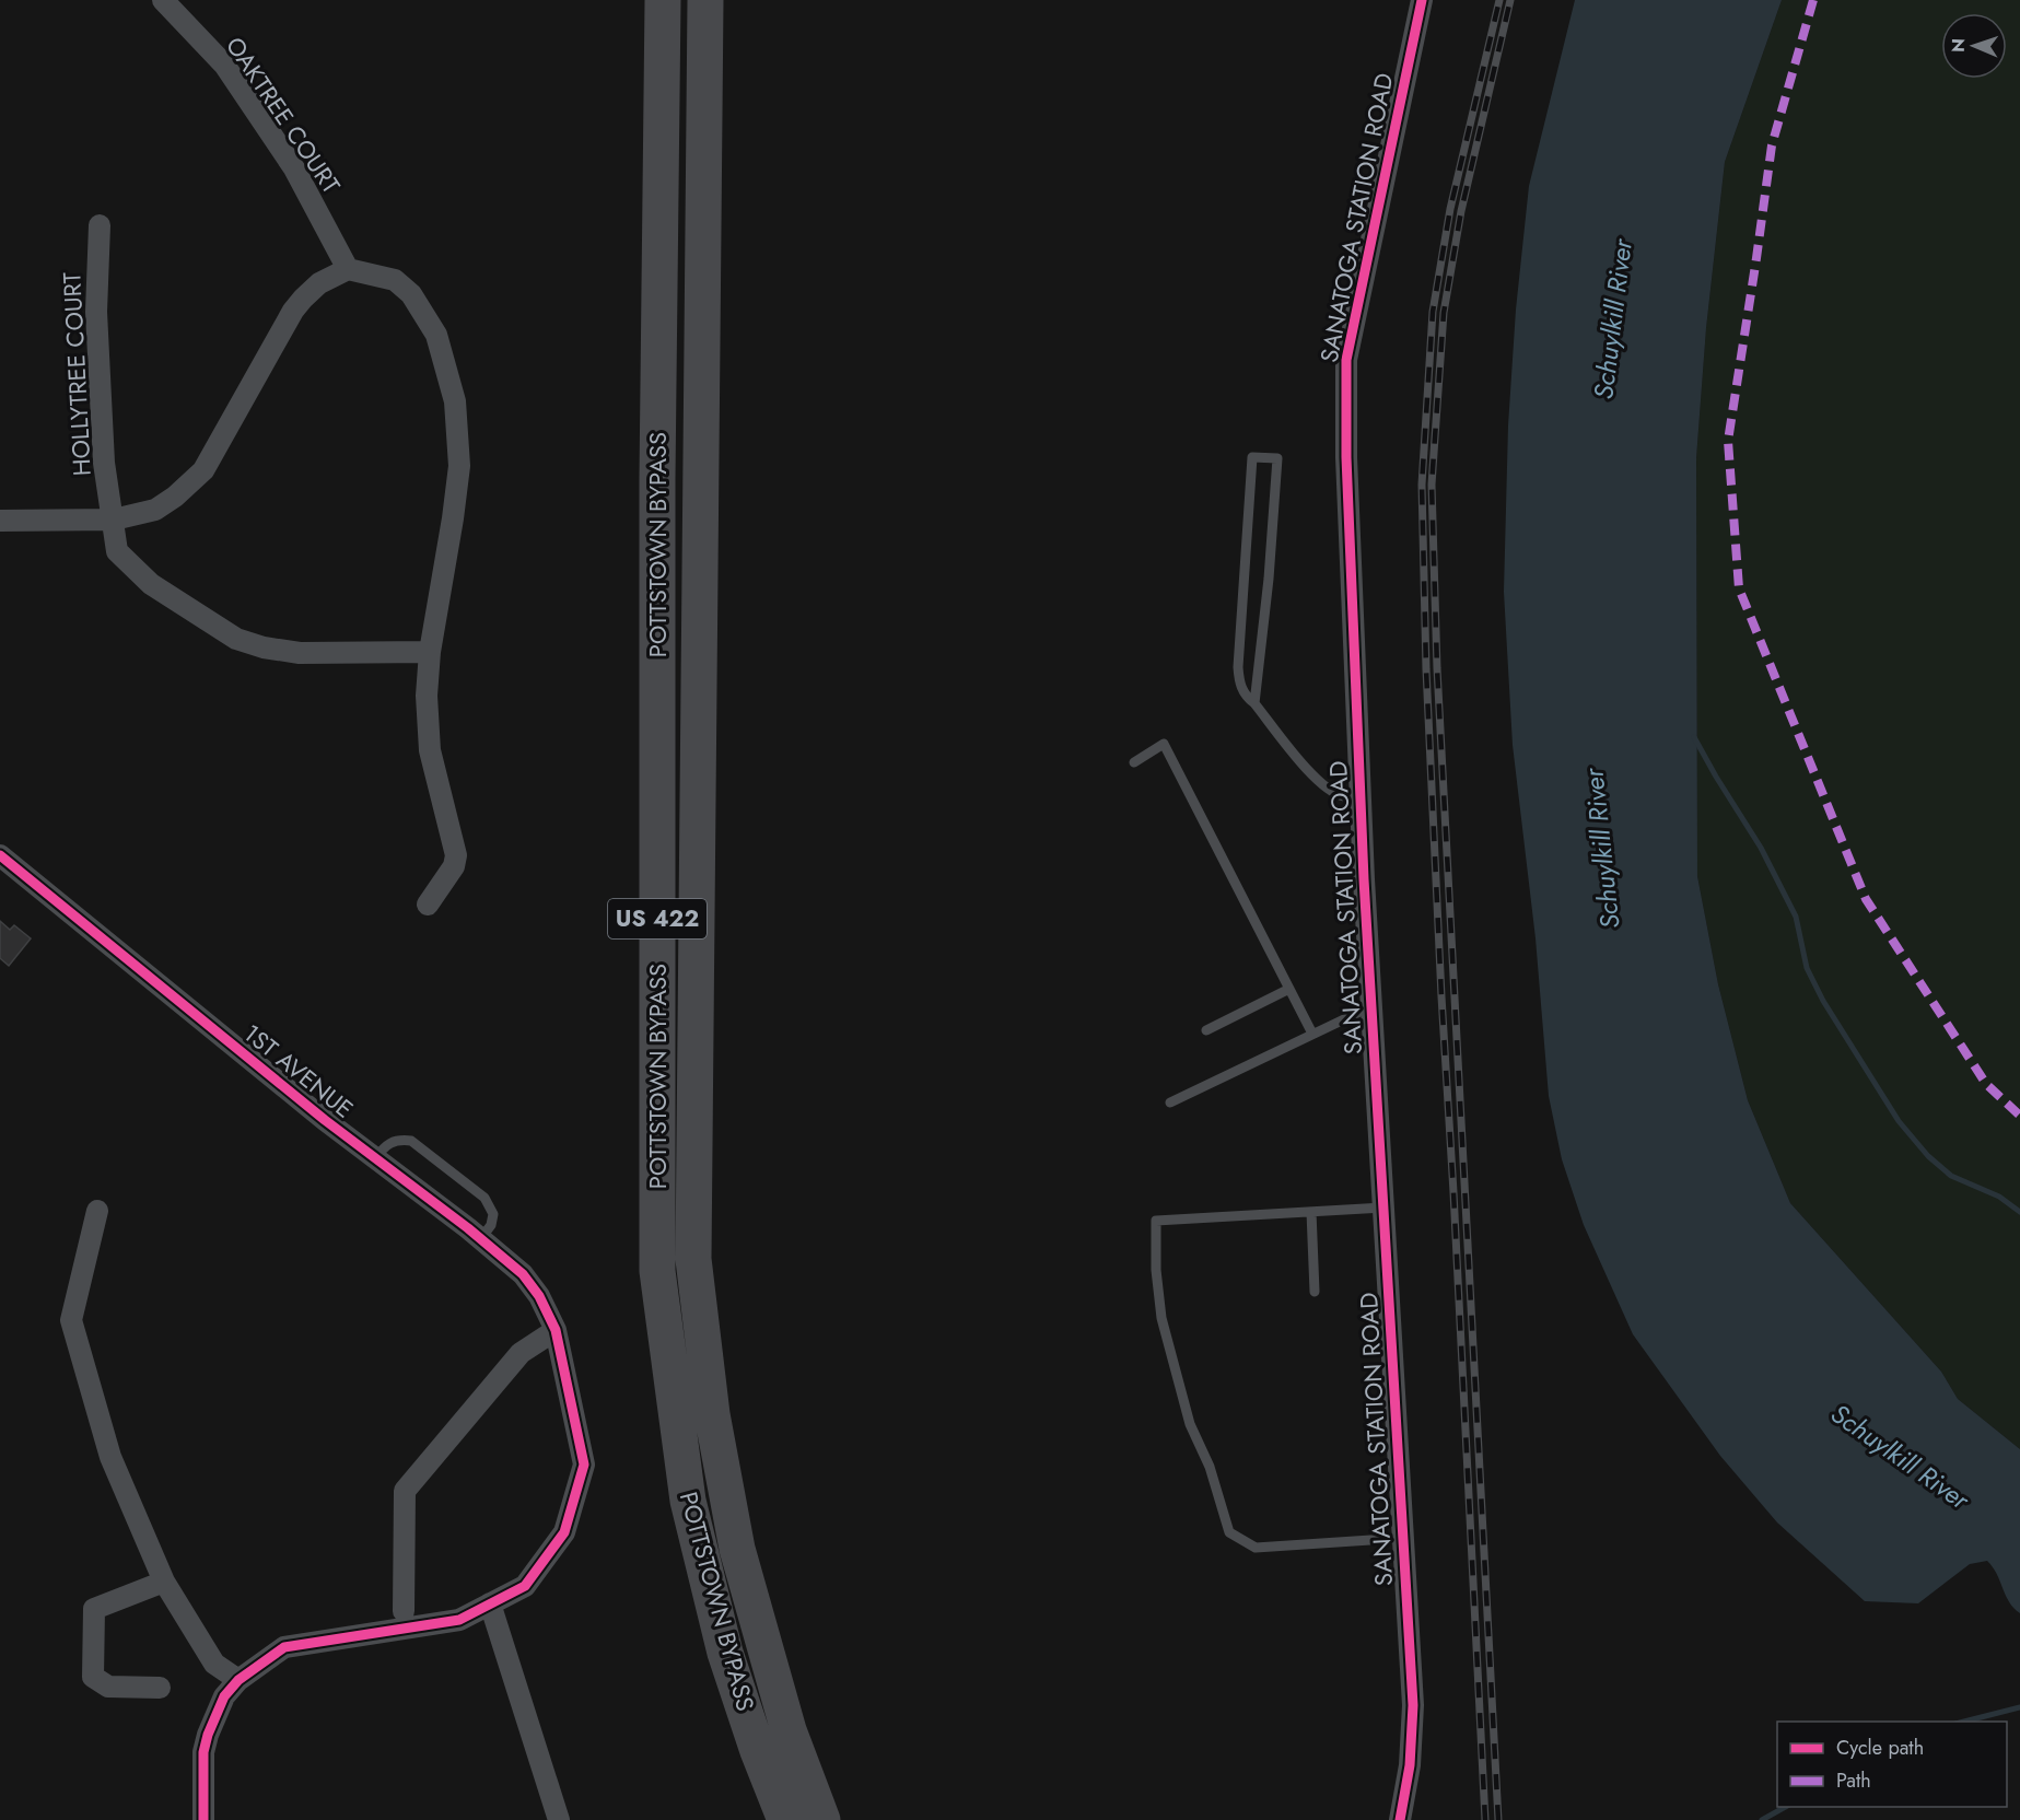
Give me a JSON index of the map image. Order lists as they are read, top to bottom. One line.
{"streets":{"highway":["POTTSTOWN BYPASS","US 422"],"street":["OAKTREE COURT","SANATOGA STATION ROAD","HOLLYTREE COURT","1ST AVENUE"]},"water":["Schuylkill River"],"legend":["Cycle path","Path"],"north":"left"}
